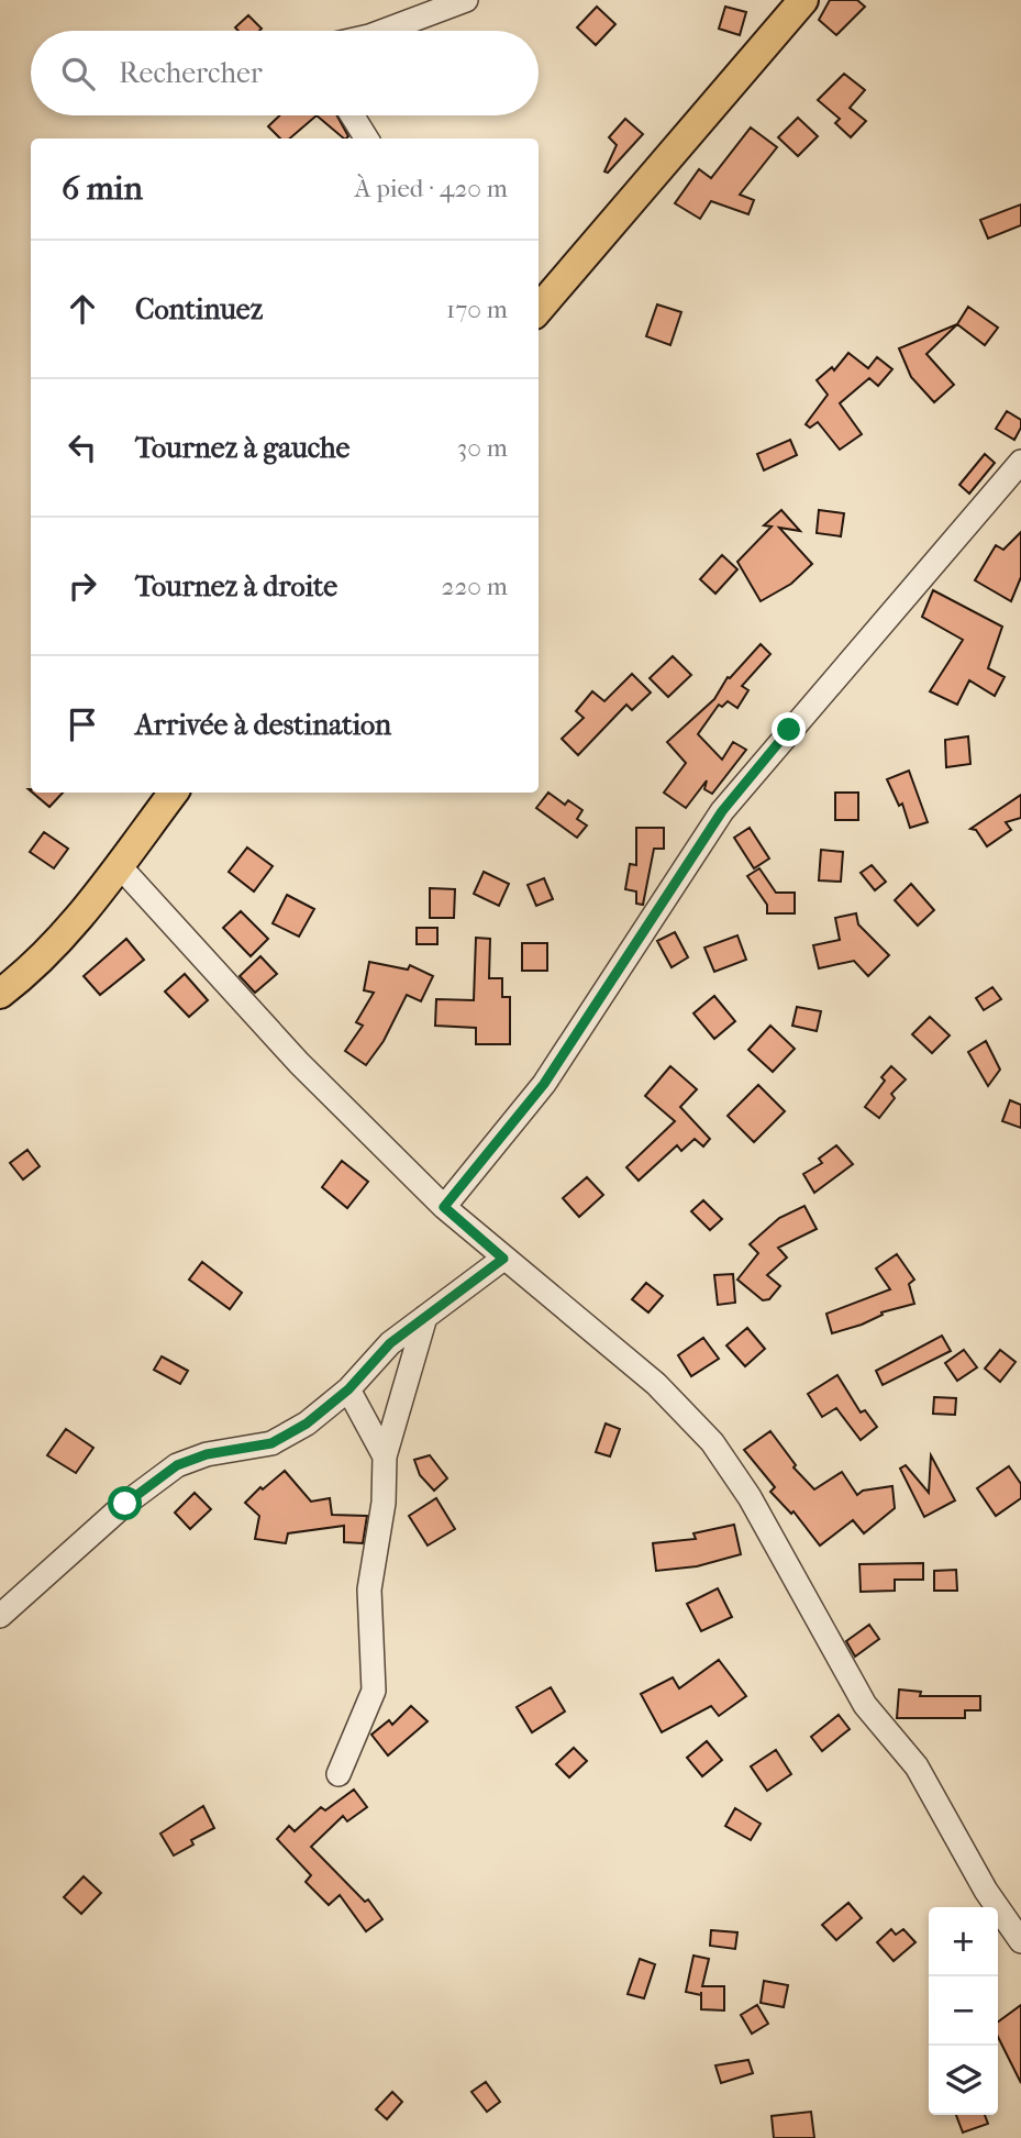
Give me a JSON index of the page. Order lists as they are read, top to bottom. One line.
{"page":{"search":"Rechercher","heading":["6 min","À pied · 420 m"],"list":[["Continuez","170 m"],["Tournez à gauche","30 m"],["Tournez à droite","220 m"],"Arrivée à destination"],"map_buttons":["+","−"]}}
